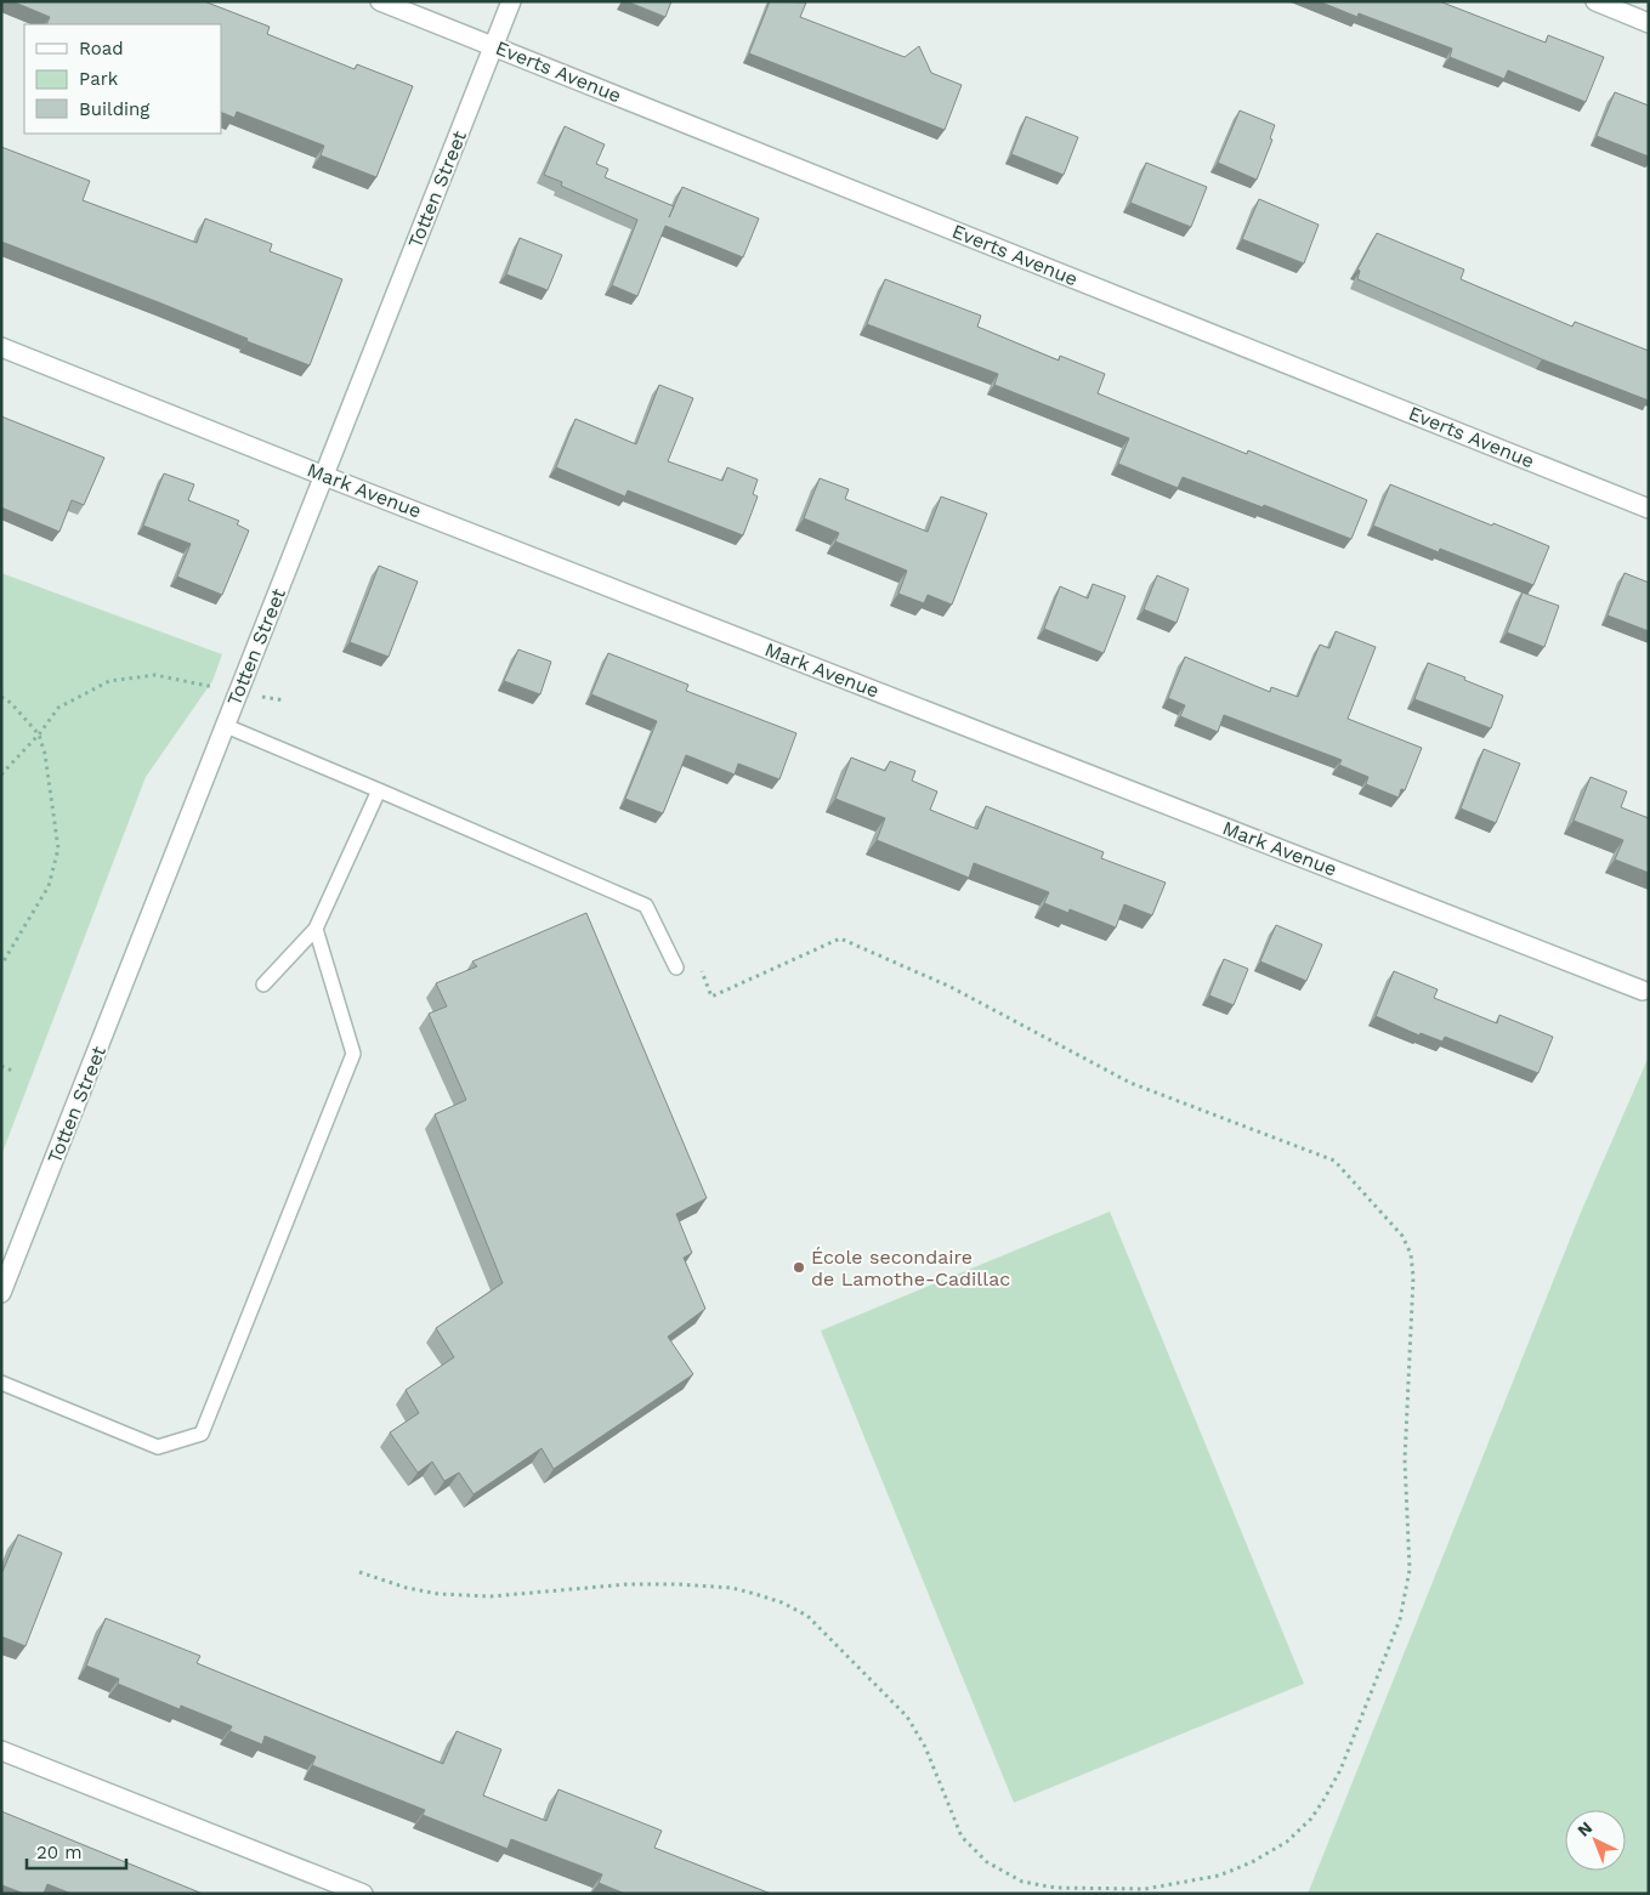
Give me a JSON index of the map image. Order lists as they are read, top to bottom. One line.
{"streets":{"street":["Everts Avenue","Totten Street","Mark Avenue"]},"crossings":[["Everts Avenue","Totten Street"],["Totten Street","Mark Avenue"]],"places":["École secondaire de Lamothe-Cadillac"],"legend":["Road","Park","Building"],"scale_bar":"20 m","north":"top left"}
